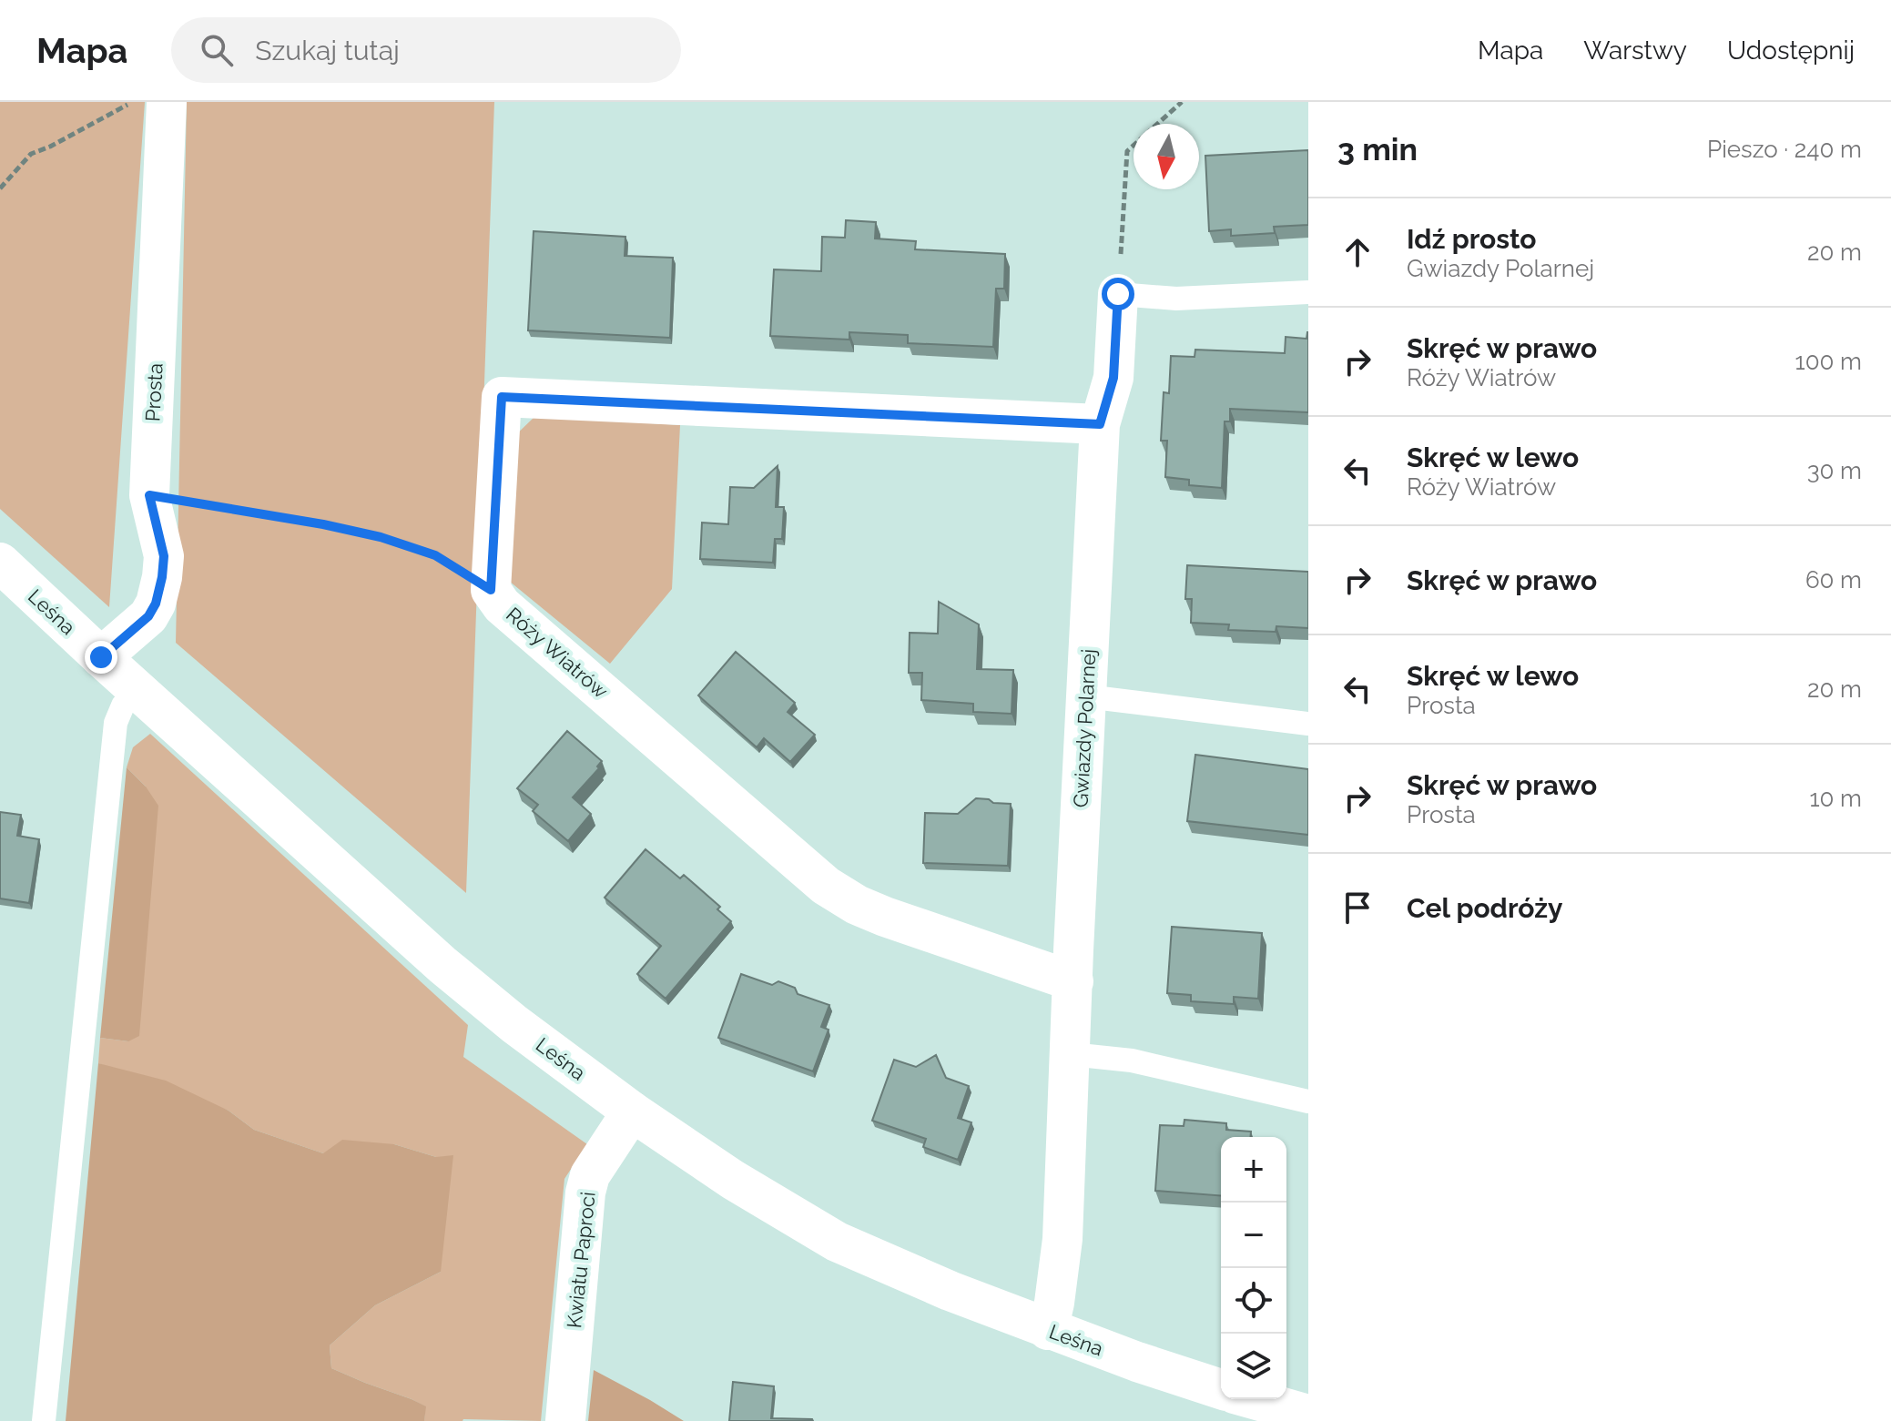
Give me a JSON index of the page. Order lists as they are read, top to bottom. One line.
{"streets":{"street":["Prosta","Leśna","Róży Wiatrów","Gwiazdy Polarnej","Kwiatu Paproci"]},"crossings":[["Prosta","Leśna"],["Leśna","Gwiazdy Polarnej"],["Leśna","Kwiatu Paproci"],["Róży Wiatrów","Gwiazdy Polarnej"]],"north":"bottom","page":{"header":"Mapa","search":"Szukaj tutaj","nav":["Mapa","Warstwy","Udostępnij"],"heading":["3 min","Pieszo · 240 m"],"list":[["Idź prosto","Gwiazdy Polarnej","20 m"],["Skręć w prawo","Róży Wiatrów","100 m"],["Skręć w lewo","Róży Wiatrów","30 m"],["Skręć w prawo","60 m"],["Skręć w lewo","Prosta","20 m"],["Skręć w prawo","Prosta","10 m"],"Cel podróży"],"map_buttons":["+","−"]}}
